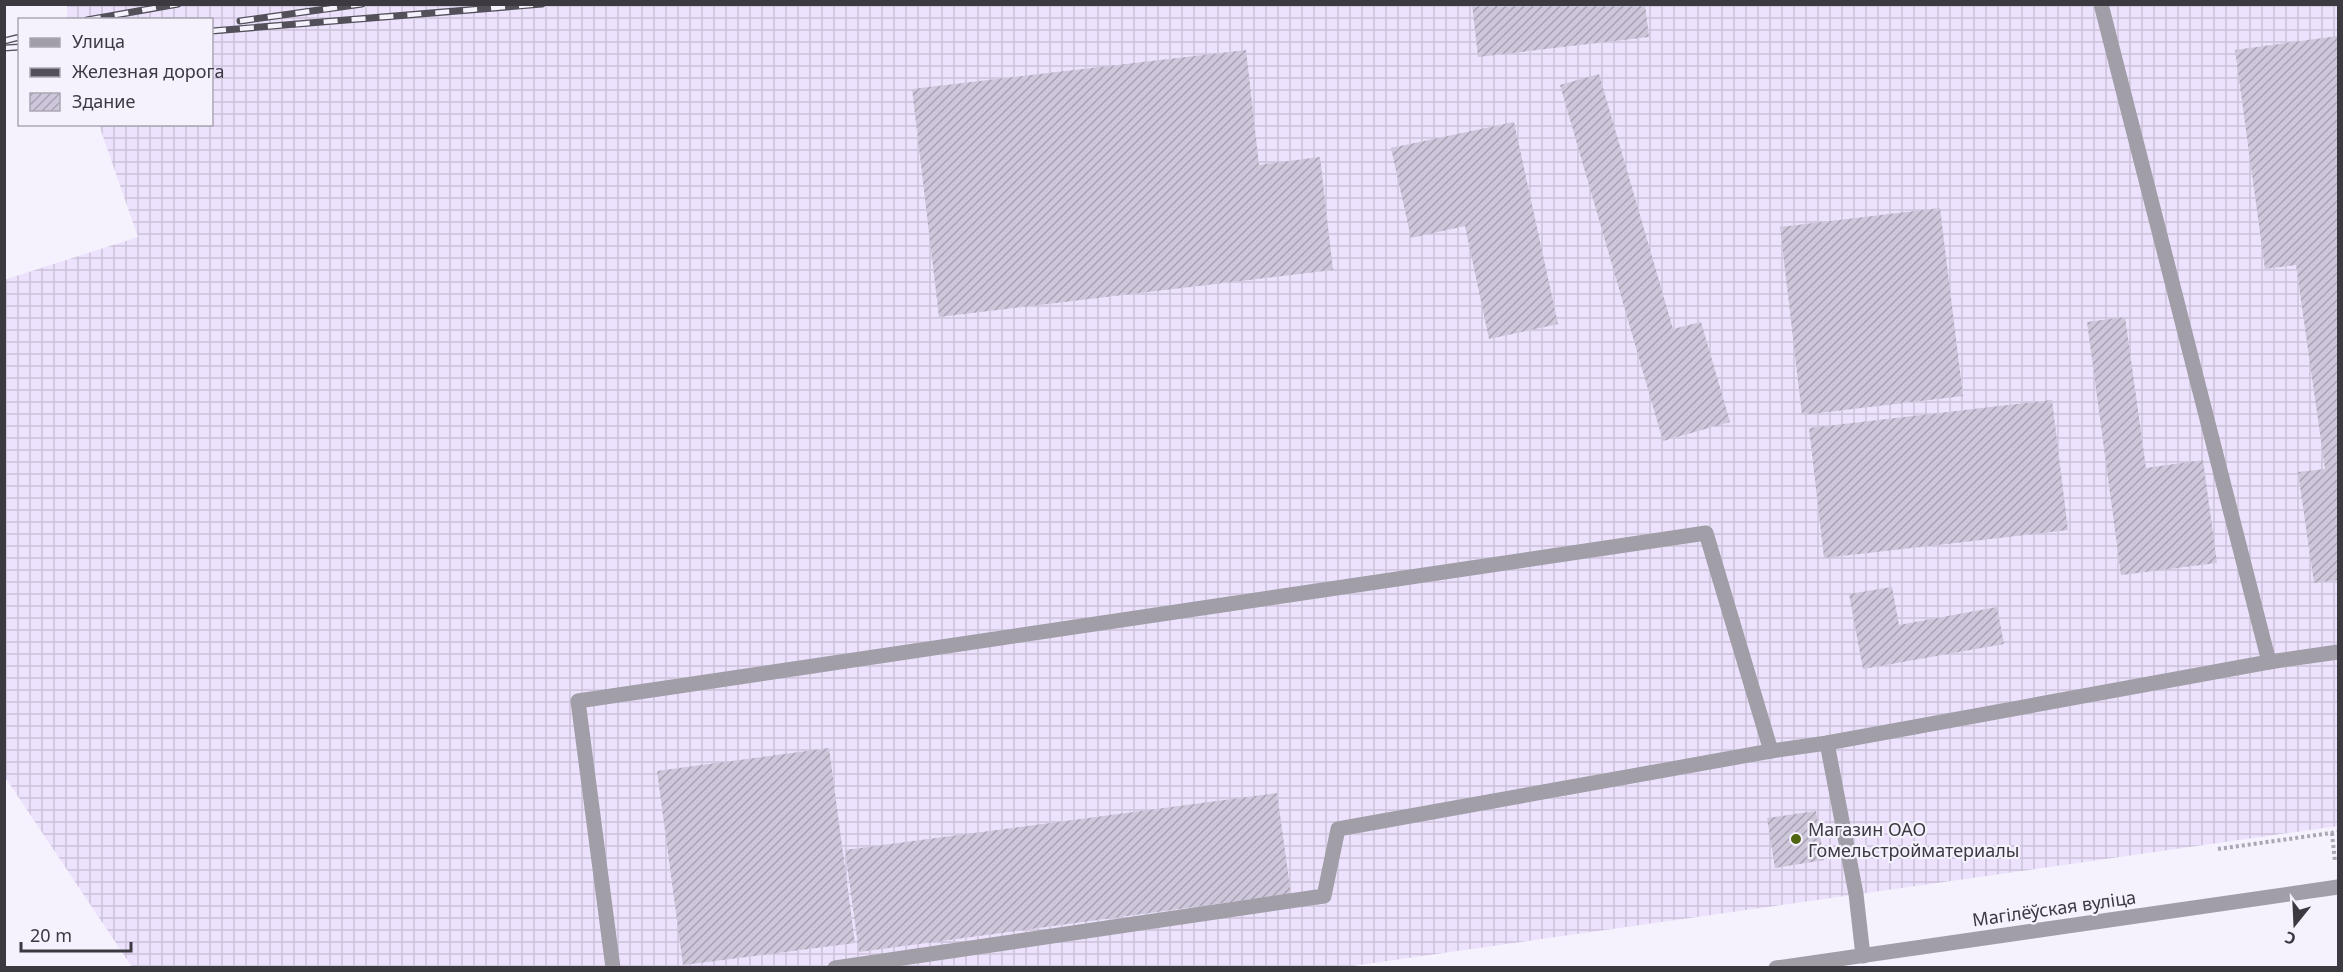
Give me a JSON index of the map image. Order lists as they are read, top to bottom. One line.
{"streets":{"street":["Магілёўская вуліца"]},"places":["Магазин ОАО Гомельстройматериалы"],"legend":["Улица","Железная дорога","Здание"],"scale_bar":"20 m","north":"bottom"}
